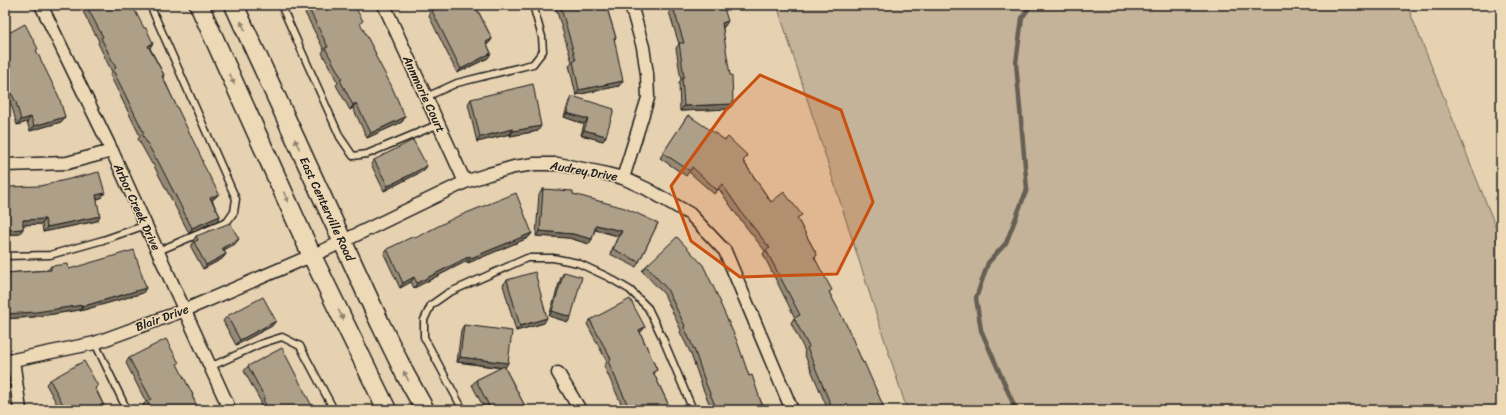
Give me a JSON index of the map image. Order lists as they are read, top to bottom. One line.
{"streets":{"main road":["East Centerville Road"],"street":["Annmarie Court","Audrey Drive","Arbor Creek Drive","Blair Drive"]},"crossings":[["Annmarie Court","Audrey Drive"],["Audrey Drive","East Centerville Road"],["Audrey Drive","Blair Drive"],["Arbor Creek Drive","Blair Drive"]]}
